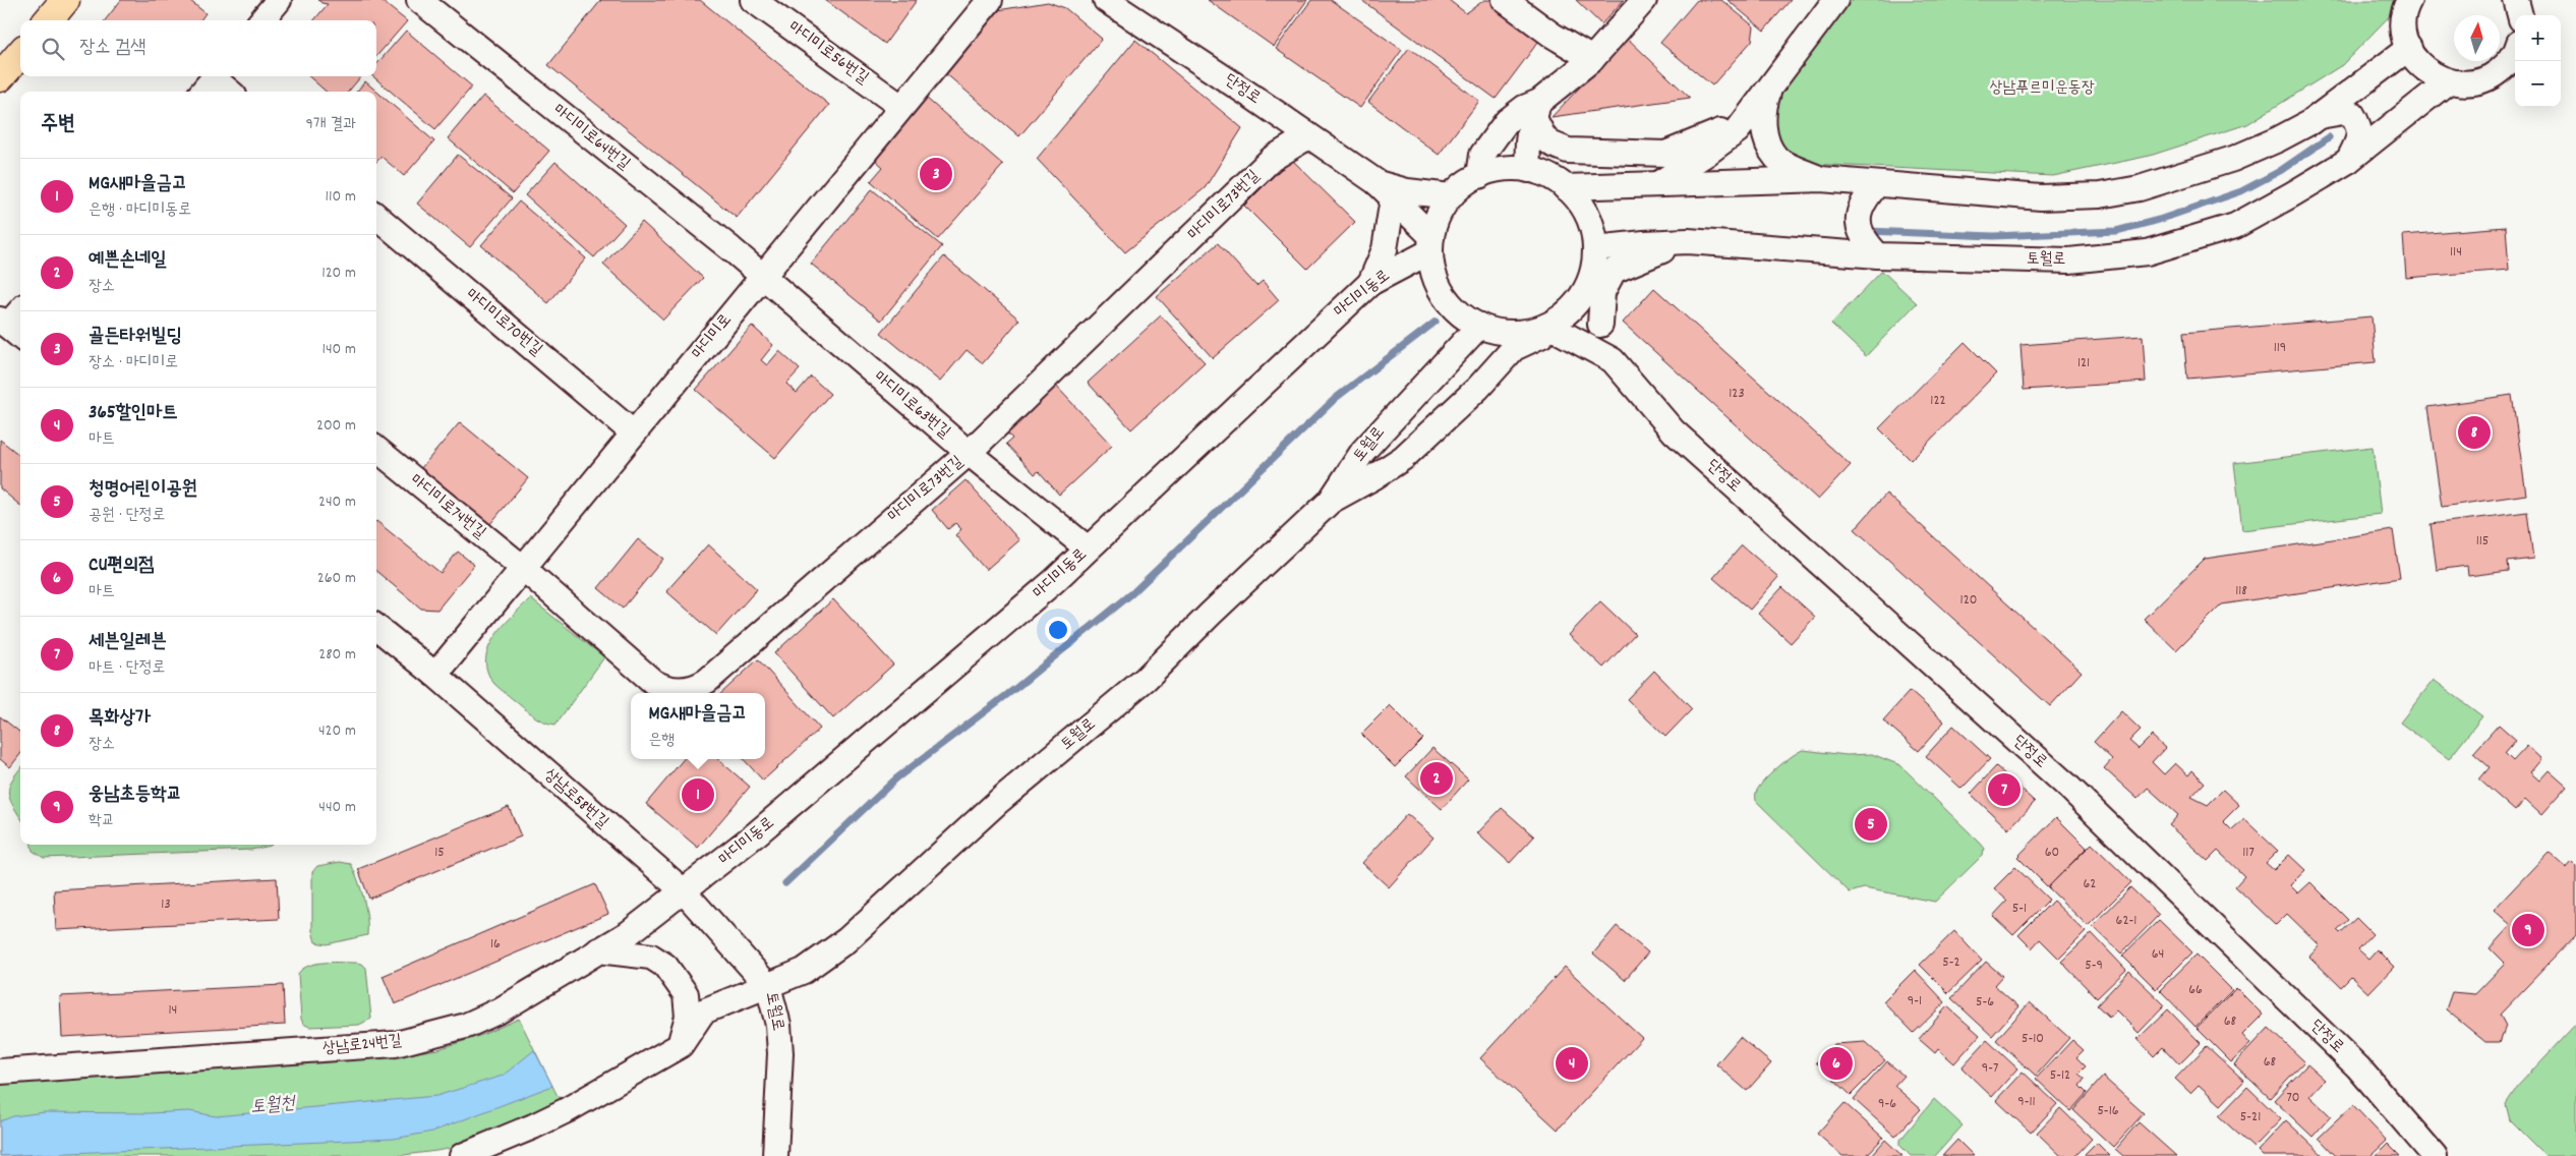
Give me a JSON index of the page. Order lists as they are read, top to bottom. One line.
{"streets":{"street":["마디미로56번길","단정로","마디미로64번길","마디미로73번길","토월로","마디미동로","마디미로70번길","마디미로","마디미로63번길","마디미로74번길","상남로58번길","상남로24번길"]},"crossings":[["마디미로56번길","마디미로"],["단정로","마디미로73번길"],["단정로","토월로"],["단정로","마디미동로"],["마디미로64번길","마디미로"],["마디미로64번길","마디미로63번길"],["마디미로73번길","마디미로"],["마디미로73번길","마디미로63번길"],["마디미로73번길","마디미로74번길"],["토월로","마디미동로"],["토월로","상남로58번길"],["마디미동로","마디미로63번길"],["마디미동로","상남로58번길"],["마디미동로","상남로24번길"],["마디미로70번길","마디미로"],["마디미로","마디미로63번길"],["마디미로","마디미로74번길"],["마디미로","상남로58번길"],["상남로58번길","상남로24번길"]],"water":["토월천"],"parks":["상남푸르미운동장"],"house_numbers":["114","119","121","123","122","115","118","120","15","60","117","62","13","5-1","62-1","16","64","5-2","5-9","66","9-1","5-6","14","68","5-10","68","9-7","5-12","70","9-11","9-6","5-16","5-21"],"north":"top","page":{"map_buttons":["+","−"],"search":"장소 검색","heading":["주변","9개 결과"],"pins":["3","8","2","7","1","5","9","4","6"],"list":[{"mark":"1","name":"MG새마을금고","note":"은행 · 마디미동로","value":"110 m"},{"mark":"2","name":"예쁜손네일","note":"장소","value":"120 m"},{"mark":"3","name":"골든타워빌딩","note":"장소 · 마디미로","value":"140 m"},{"mark":"4","name":"365할인마트","note":"마트","value":"200 m"},{"mark":"5","name":"청명어린이공원","note":"공원 · 단정로","value":"240 m"},{"mark":"6","name":"CU편의점","note":"마트","value":"260 m"},{"mark":"7","name":"세븐일레븐","note":"마트 · 단정로","value":"280 m"},{"mark":"8","name":"목화상가","note":"장소","value":"420 m"},{"mark":"9","name":"웅남초등학교","note":"학교","value":"440 m"}],"popup":["MG새마을금고","은행"]}}
